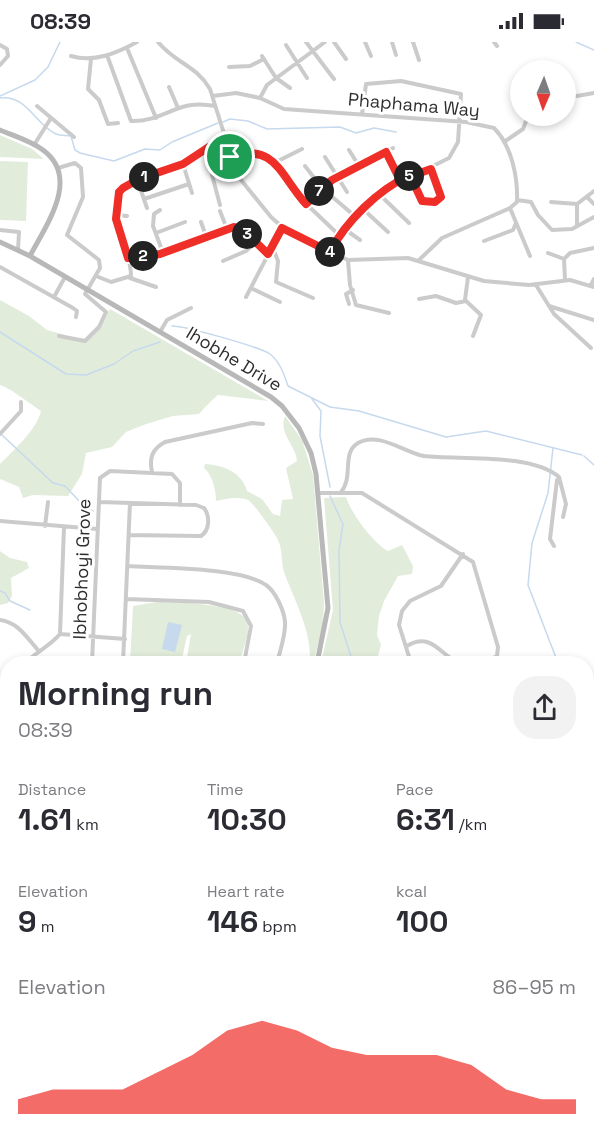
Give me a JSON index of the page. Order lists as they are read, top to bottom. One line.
{"streets":{"street":["Phaphama Way","Ihobhe Drive","Ibhobhoyi Grove"]},"north":"bottom","page":{"status":"08:39","pins":["5","1","7","3","4","2"],"heading":["Morning run","08:39"],"stats":[["Distance","1.61 km"],["Time","10:30"],["Pace","6:31 /km"],["Elevation","9 m"],["Heart rate","146 bpm"],["kcal","100"]],"chart":["Elevation","86–95 m"]}}
